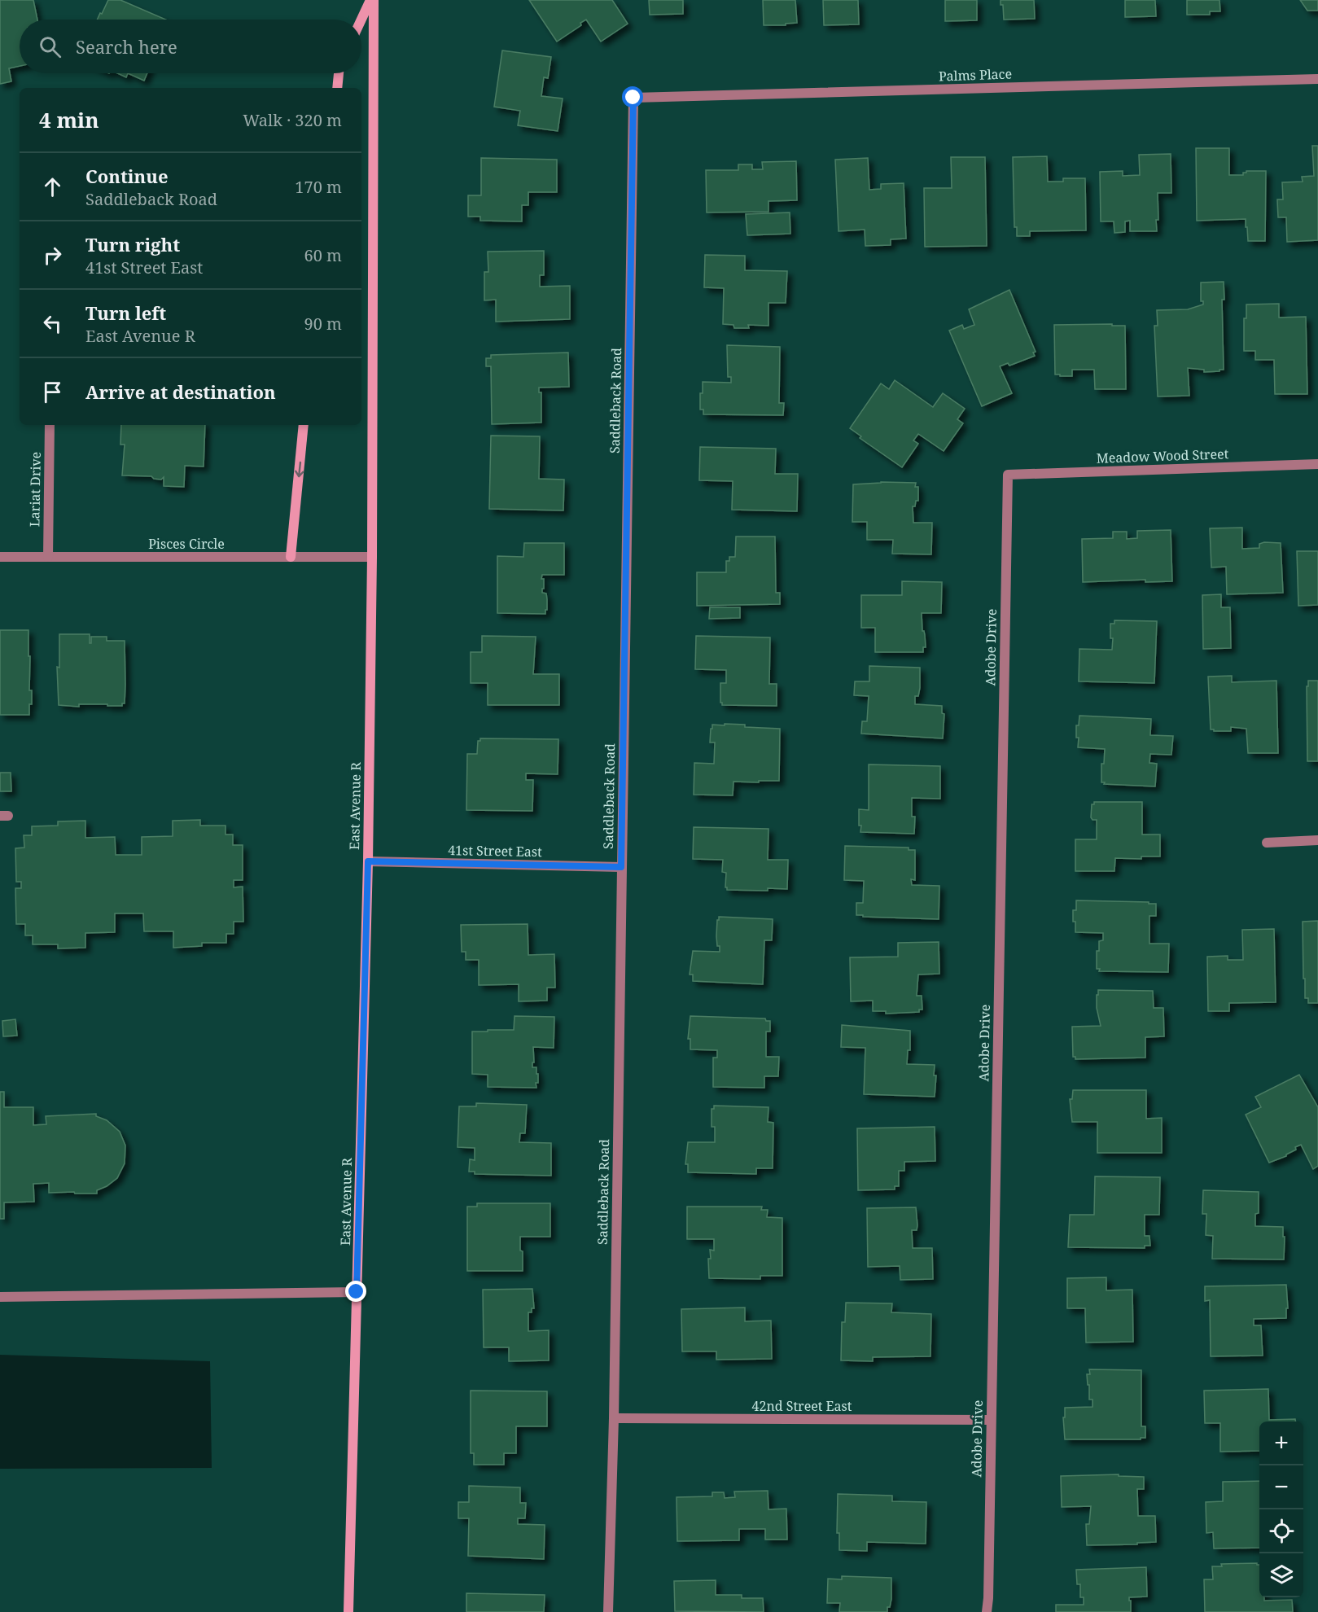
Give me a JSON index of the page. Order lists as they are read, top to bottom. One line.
{"streets":{"main road":["East Avenue R"],"street":["Palms Place","Saddleback Road","Meadow Wood Street","Lariat Drive","Pisces Circle","Adobe Drive","41st Street East","42nd Street East"]},"crossings":[["Palms Place","Saddleback Road"],["Saddleback Road","41st Street East"],["Saddleback Road","42nd Street East"],["Meadow Wood Street","Adobe Drive"],["Lariat Drive","Pisces Circle"],["Pisces Circle","East Avenue R"],["Adobe Drive","42nd Street East"],["East Avenue R","41st Street East"]],"page":{"search":"Search here","heading":["4 min","Walk · 320 m"],"list":[["Continue","Saddleback Road","170 m"],["Turn right","41st Street East","60 m"],["Turn left","East Avenue R","90 m"],"Arrive at destination"],"map_buttons":["+","−"]}}
